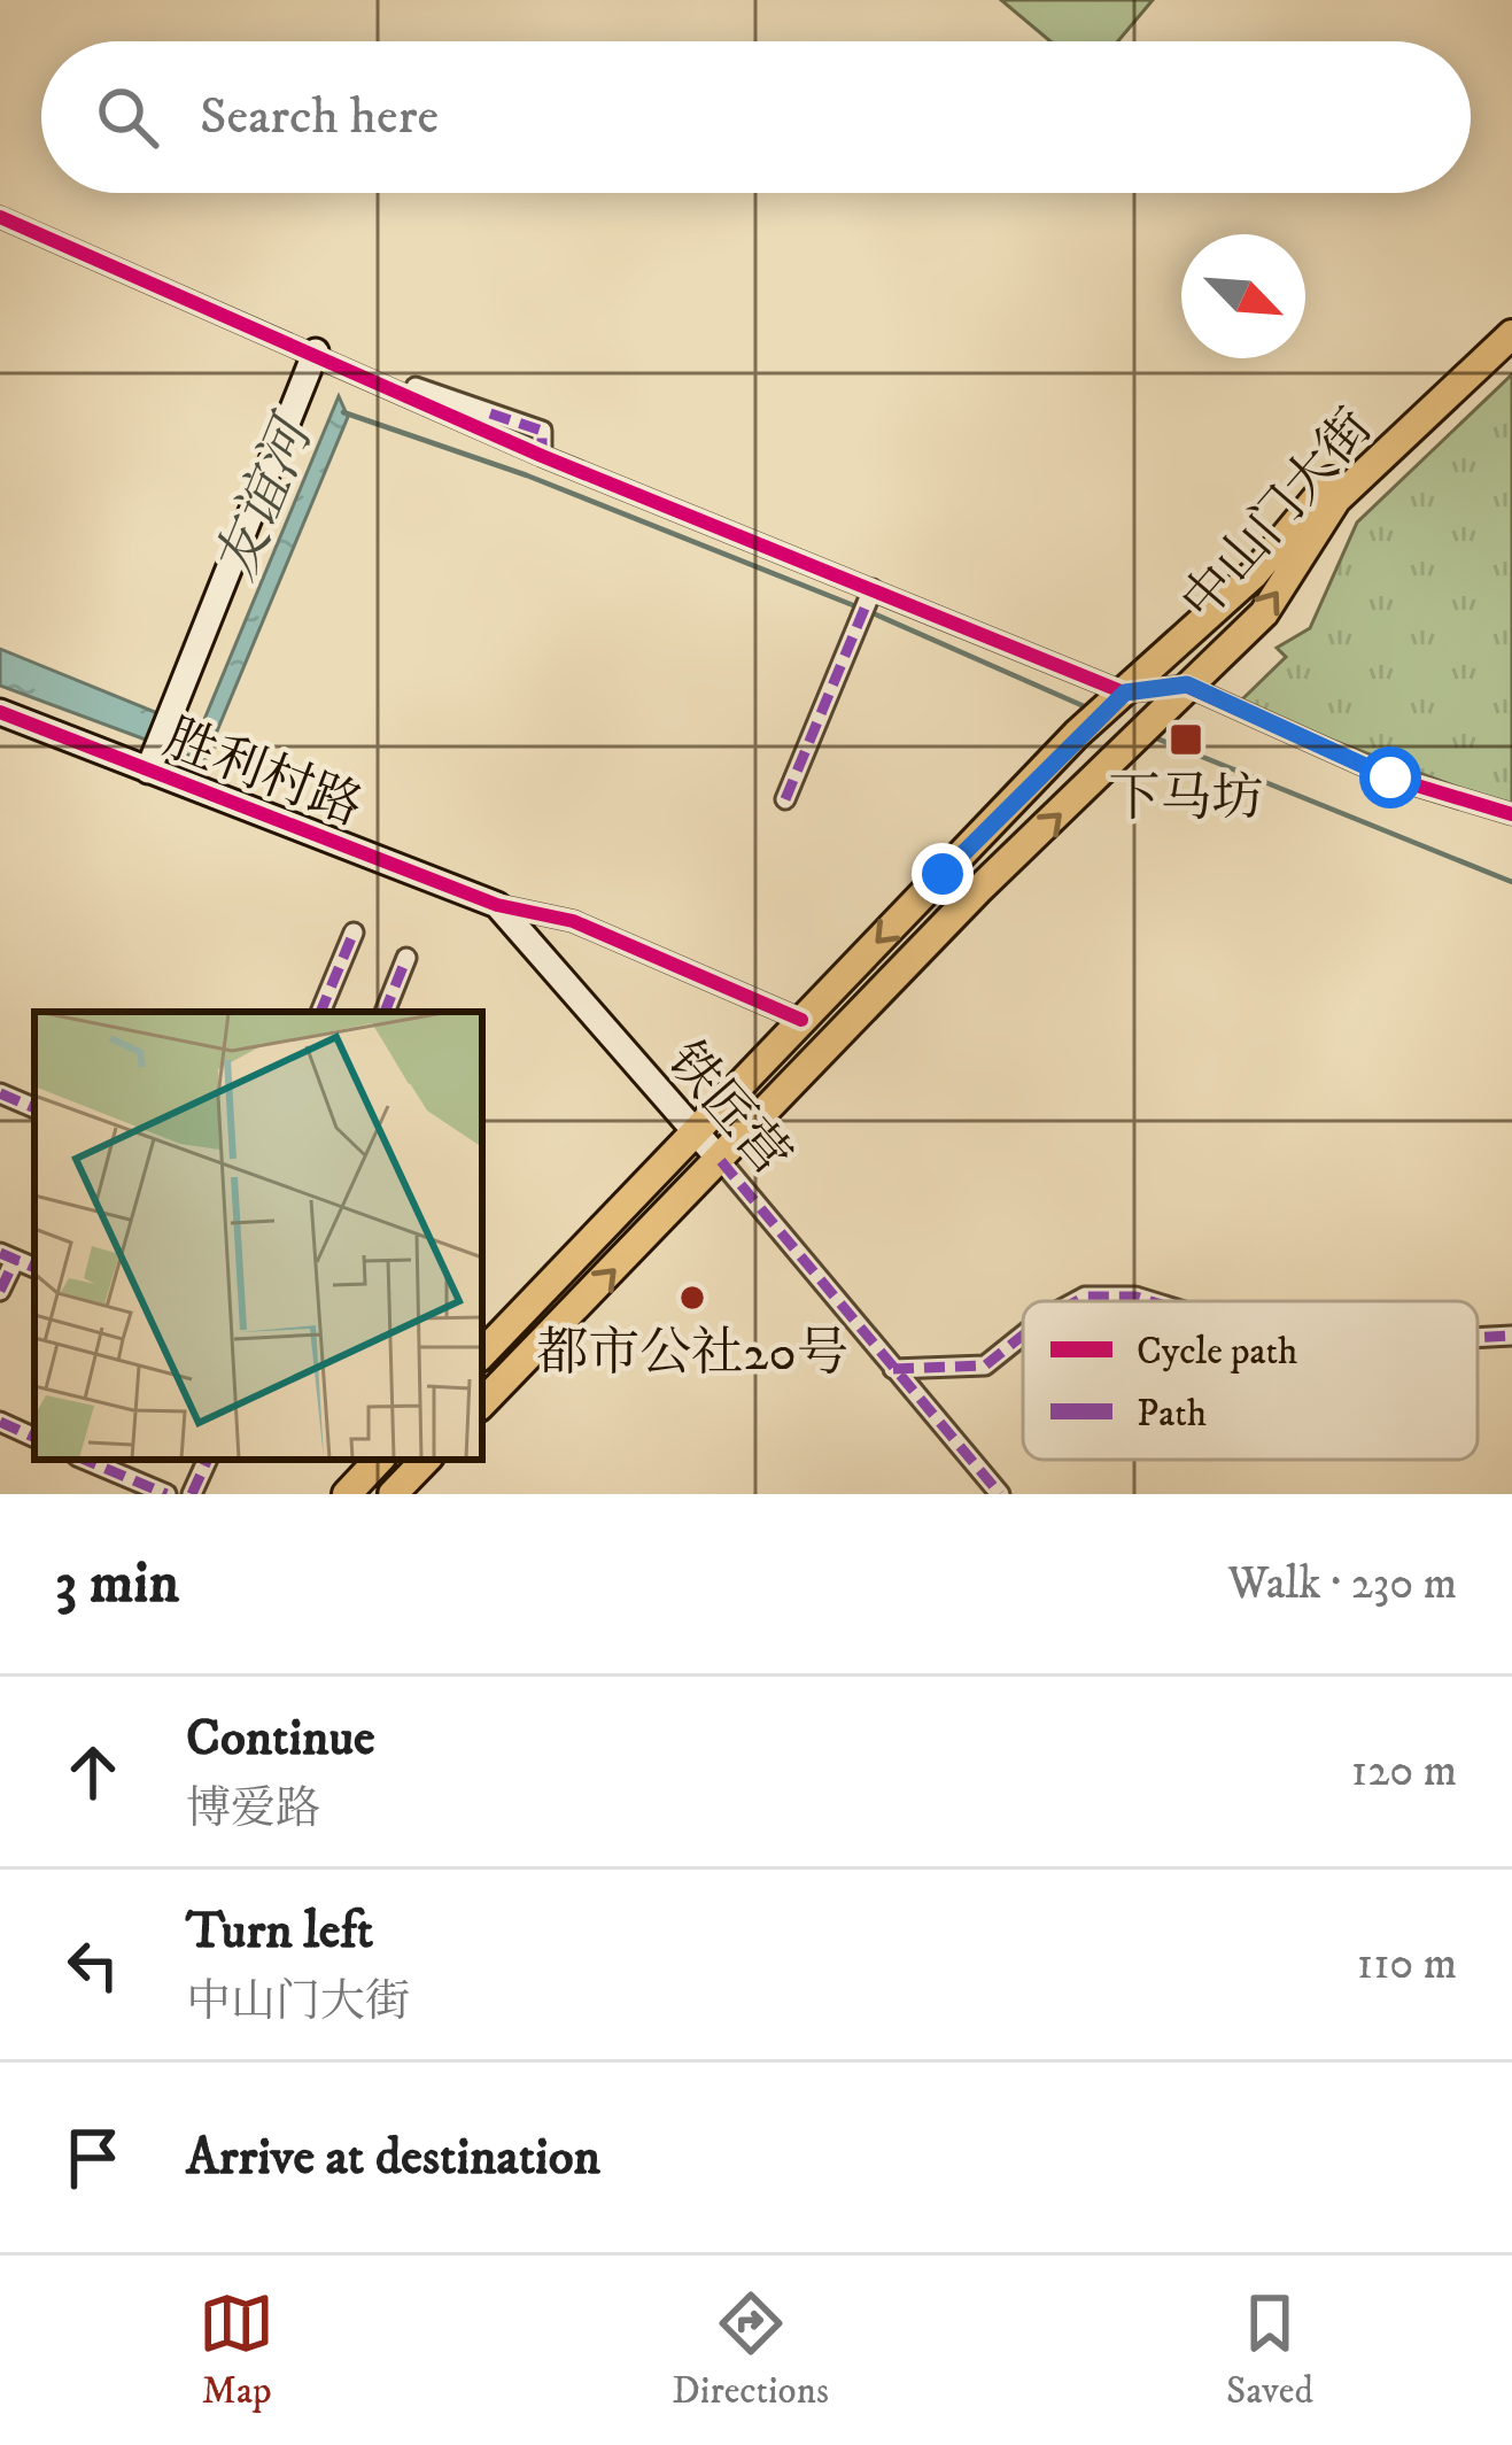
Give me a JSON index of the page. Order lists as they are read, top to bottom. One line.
{"streets":{"main road":["中山门大街"],"street":["胜利村路","铁匠营"]},"crossings":[["中山门大街","铁匠营"],["胜利村路","铁匠营"]],"water":["友谊河"],"places":{"transit":["下马坊"],"other":["都市公社20号"]},"legend":["Cycle path","Path"],"north":"bottom right","page":{"search":"Search here","heading":["3 min","Walk · 230 m"],"list":[["Continue","博爱路","120 m"],["Turn left","中山门大街","110 m"],"Arrive at destination"],"nav":["Map","Directions","Saved"]}}
